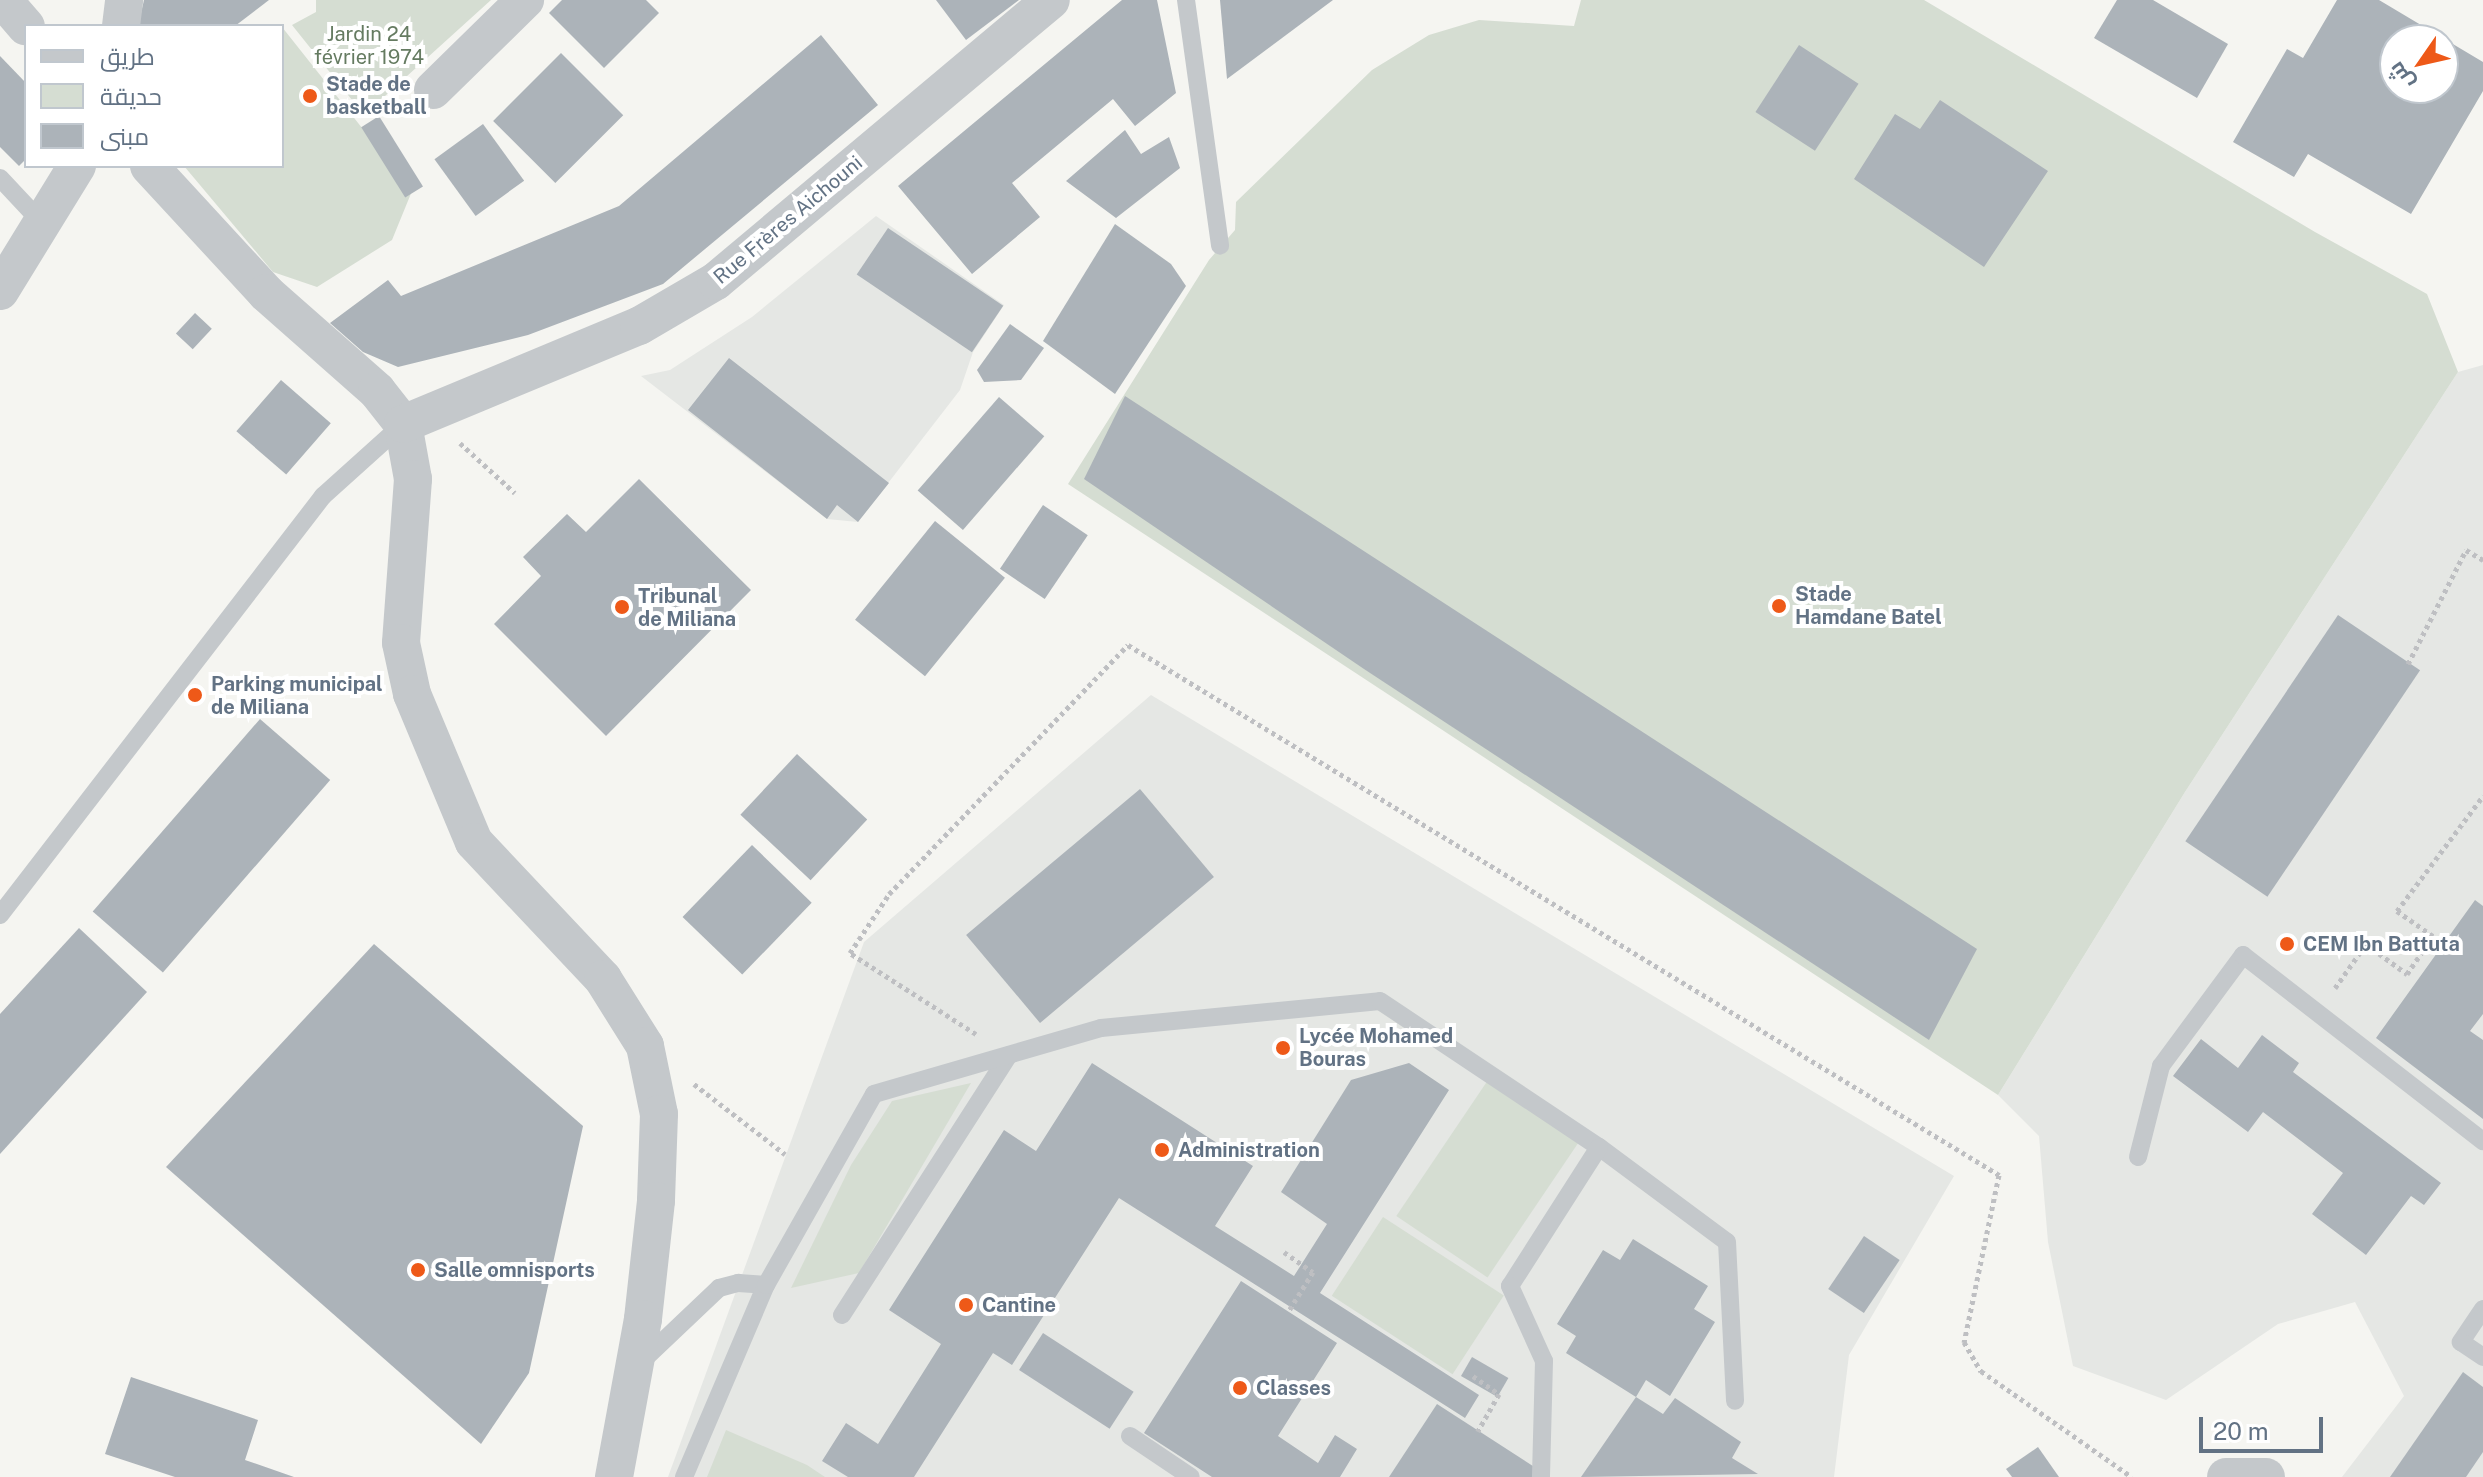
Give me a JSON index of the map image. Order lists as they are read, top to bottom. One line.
{"streets":{"street":["Rue Frères Aichouni"]},"parks":["Jardin 24 février 1974"],"places":["Stade de basketball","Stade Hamdane Batel","Tribunal de Miliana","Parking municipal de Miliana","CEM Ibn Battuta","Lycée Mohamed Bouras","Administration","Salle omnisports","Cantine","Classes"],"legend":["طريق","حديقة","مبنى"],"scale_bar":"20 m","north":"bottom left"}
